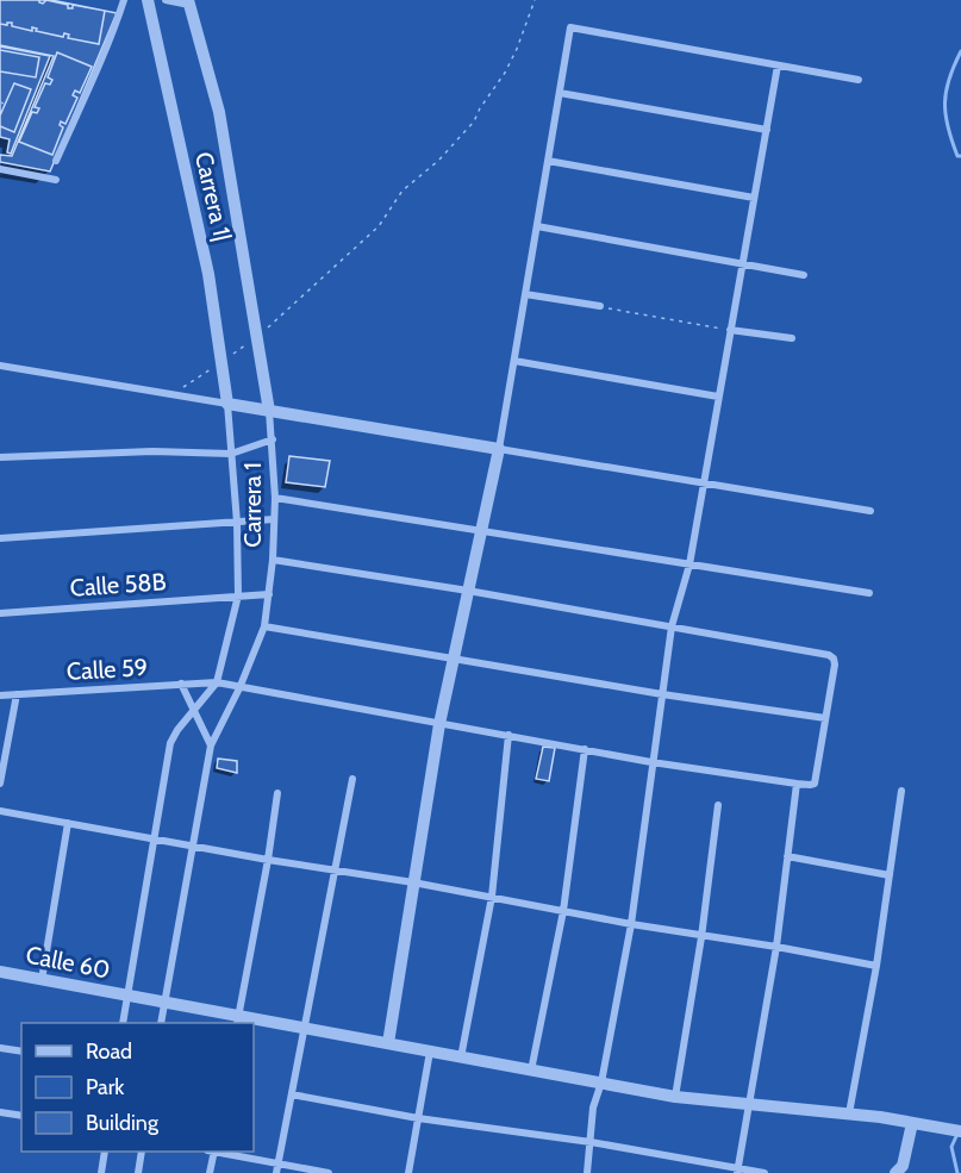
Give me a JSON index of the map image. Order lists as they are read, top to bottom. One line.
{"streets":{"street":["Carrera 1|","Carrera 1","Calle 58B","Calle 59","Calle 60"]},"crossings":[["Carrera 1","Calle 58B"],["Carrera 1","Calle 59"],["Carrera 1","Calle 60"]],"legend":["Road","Park","Building"]}
